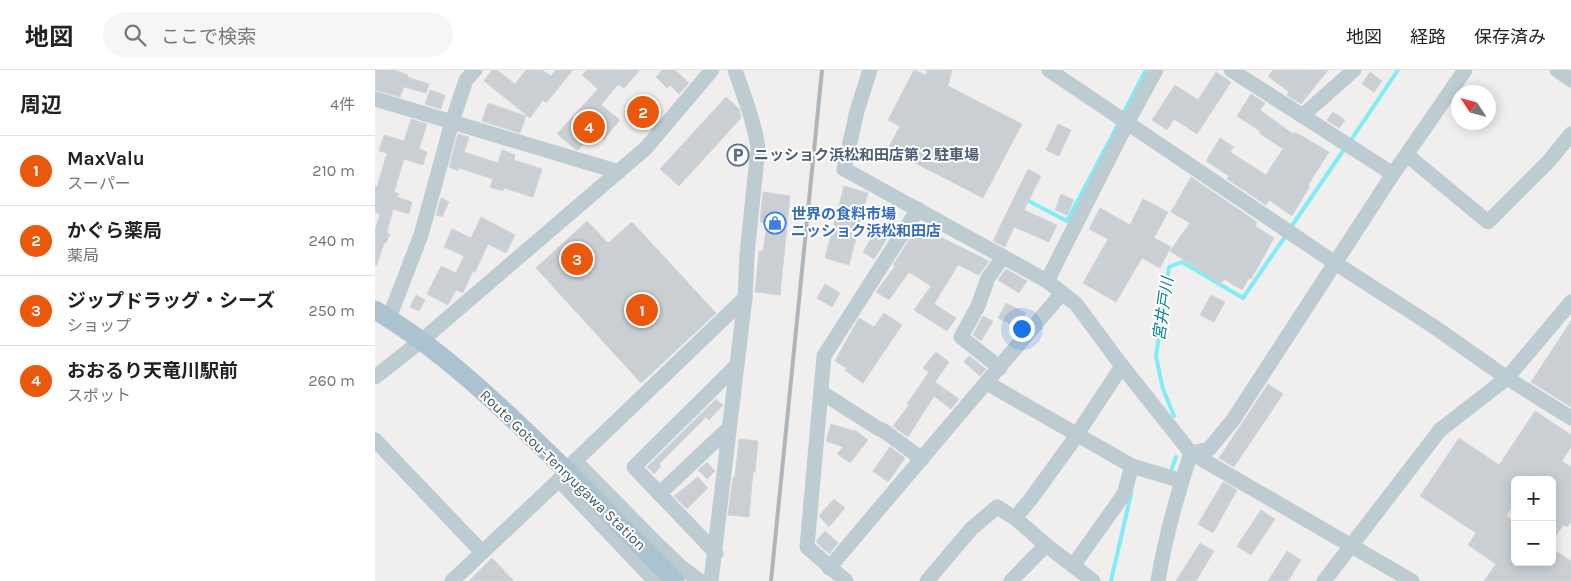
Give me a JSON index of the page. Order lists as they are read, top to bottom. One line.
{"streets":{"main road":["Route Gotou-Tenryugawa Station"]},"water":["宮井戸川"],"places":{"parking":["ニッショク浜松和田店第２駐車場"],"shop":["世界の食料市場 ニッショク浜松和田店"]},"north":"top left","page":{"header":"地図","search":"ここで検索","nav":["地図","経路","保存済み"],"heading":["周辺","4件"],"pins":["2","4","3","1"],"list":[{"mark":"1","name":"MaxValu","note":"スーパー","value":"210 m"},{"mark":"2","name":"かぐら薬局","note":"薬局","value":"240 m"},{"mark":"3","name":"ジップドラッグ・シーズ","note":"ショップ","value":"250 m"},{"mark":"4","name":"おおるり天竜川駅前","note":"スポット","value":"260 m"}],"map_buttons":["+","−"]}}
